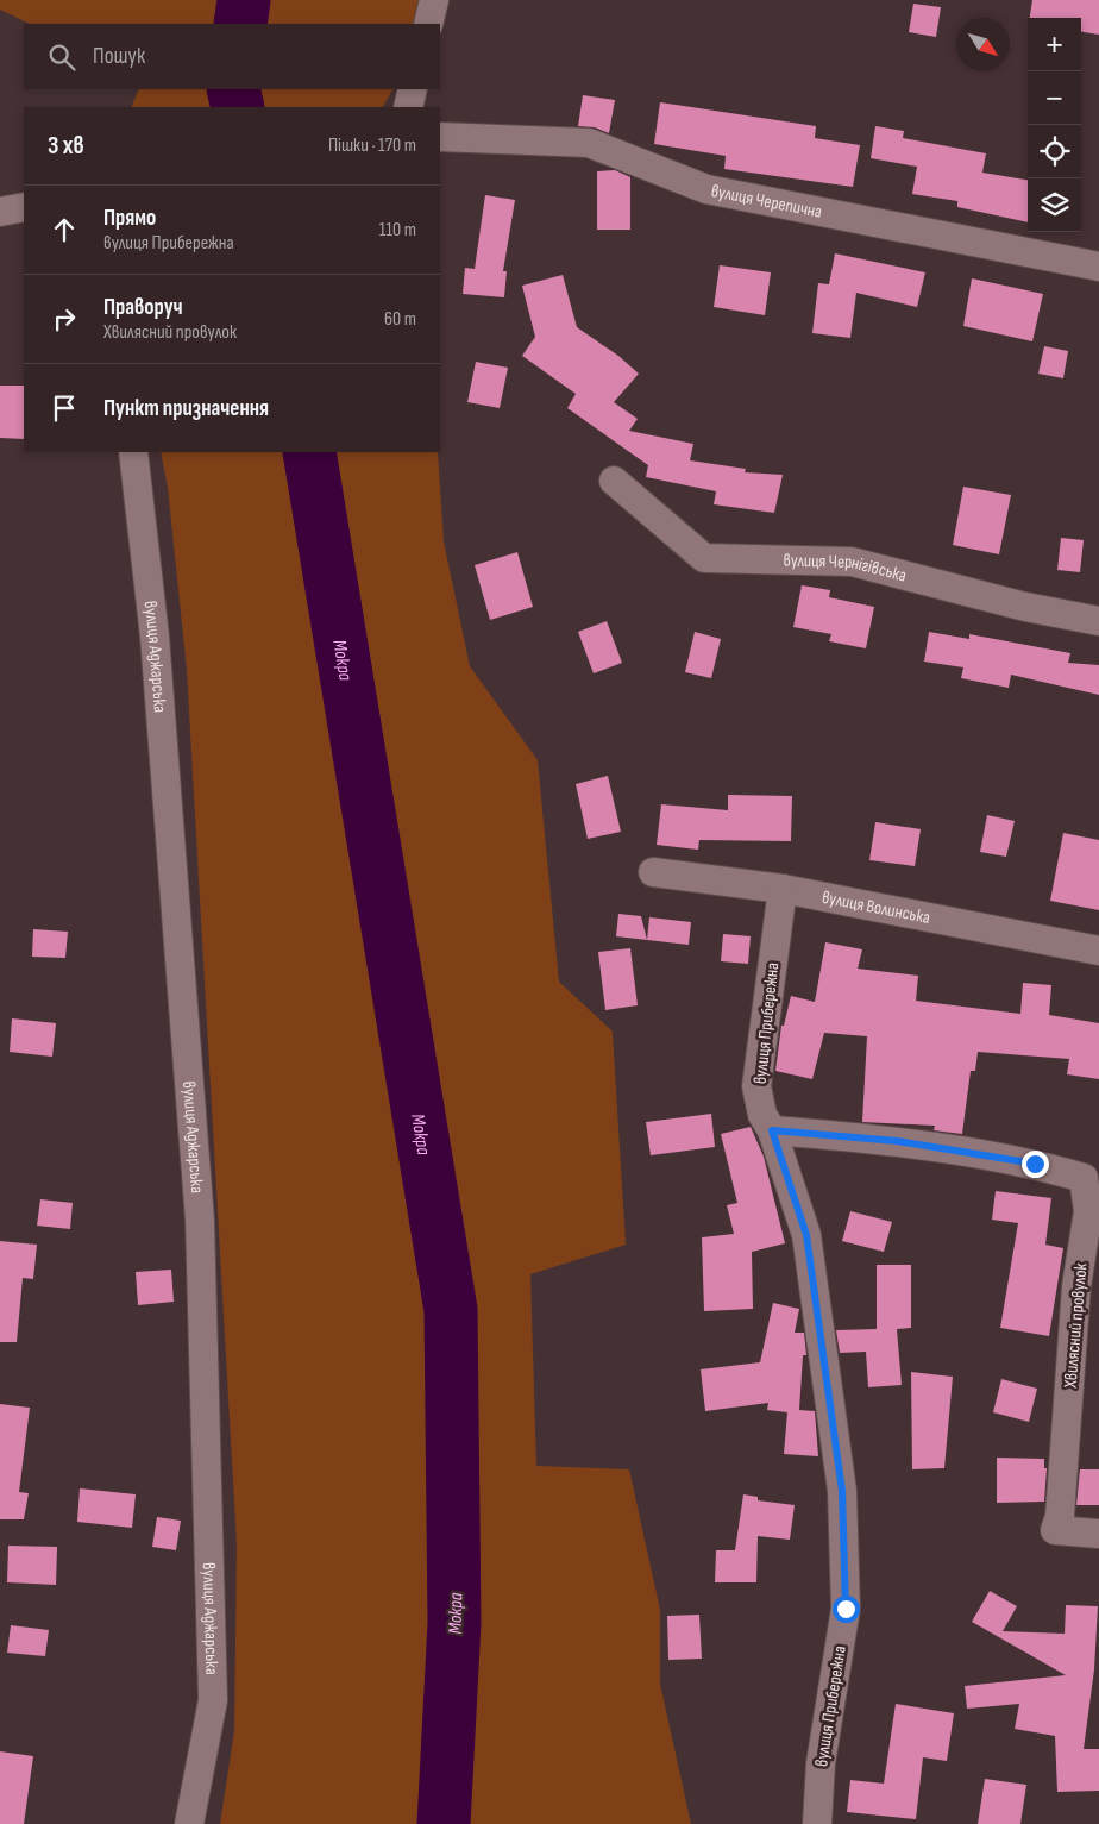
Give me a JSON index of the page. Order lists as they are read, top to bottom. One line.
{"streets":{"street":["вулиця Черепична","вулиця Чернігівська","вулиця Аджарська","вулиця Волинська","вулиця Прибережна","Хвилясний провулок"]},"crossings":[["вулиця Волинська","вулиця Прибережна"],["вулиця Прибережна","Хвилясний провулок"]],"water":["Мокра"],"north":"bottom right","page":{"map_buttons":["+","−"],"search":"Пошук","heading":["3 хв","Пішки · 170 m"],"list":[["Прямо","вулиця Прибережна","110 m"],["Праворуч","Хвилясний провулок","60 m"],"Пункт призначення"]}}
